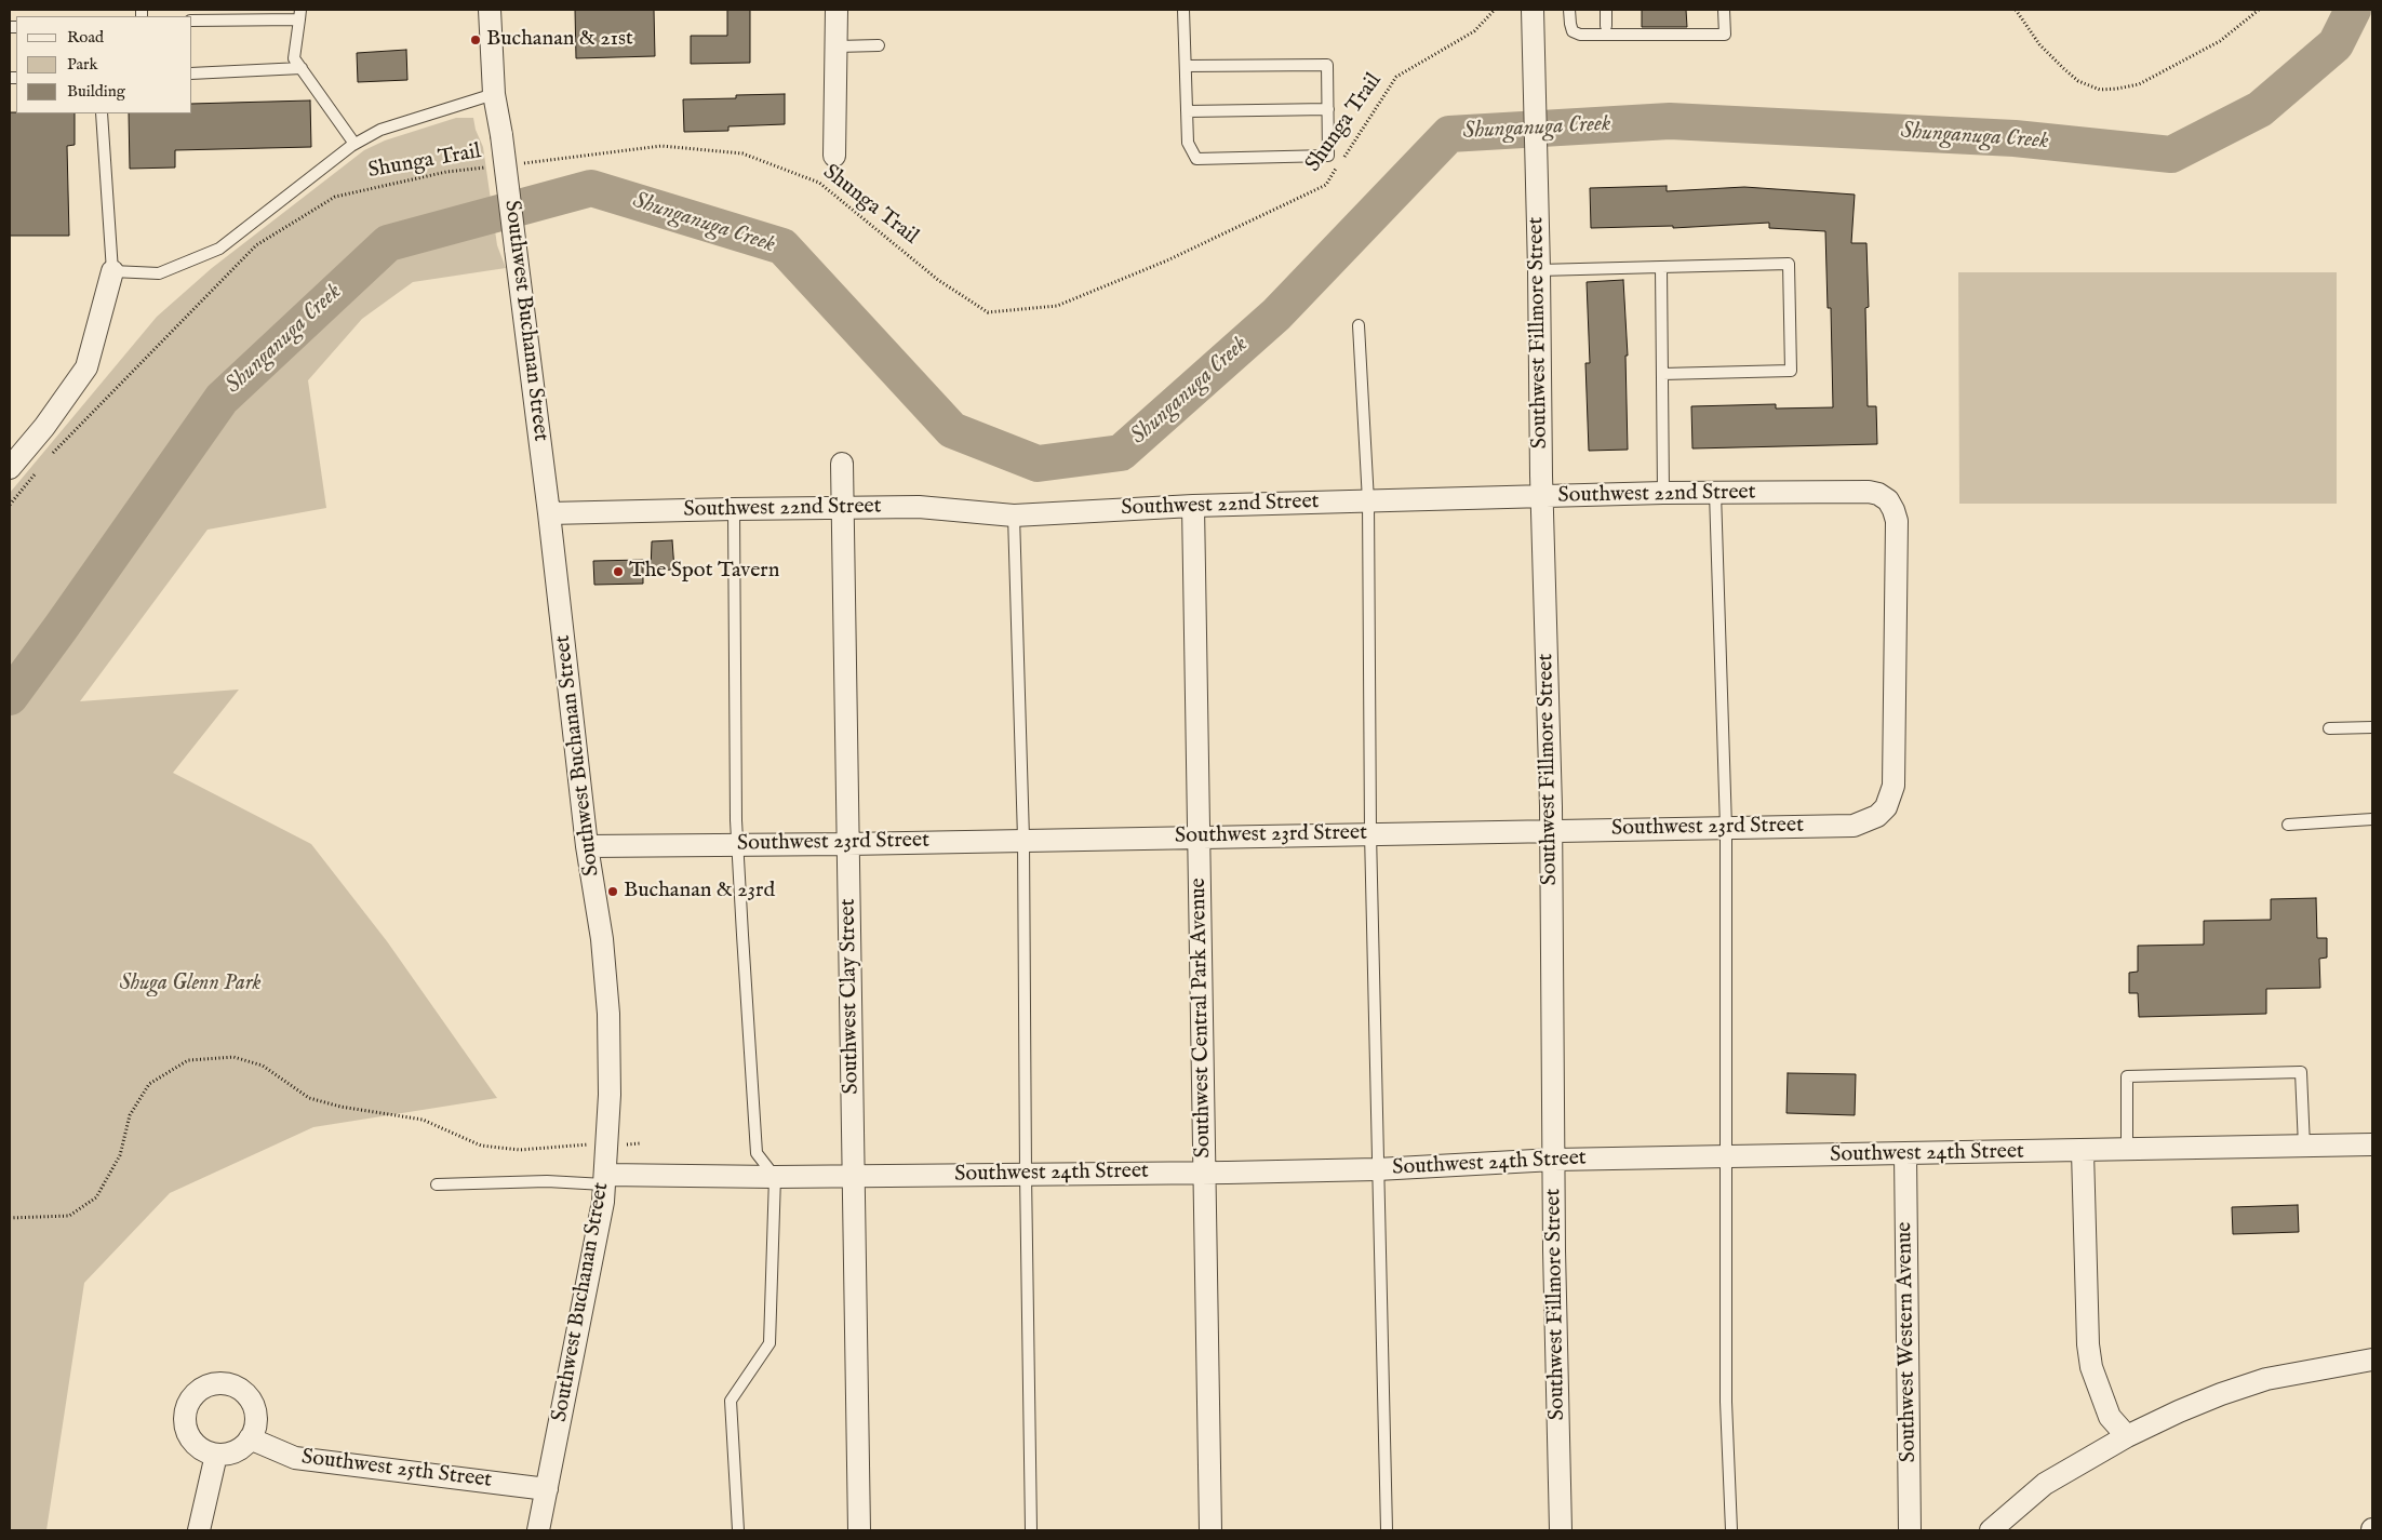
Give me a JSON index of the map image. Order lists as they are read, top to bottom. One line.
{"streets":{"street":["Southwest Buchanan Street","Southwest Fillmore Street","Southwest 22nd Street","Southwest 23rd Street","Southwest Clay Street","Southwest Central Park Avenue","Southwest 24th Street","Southwest Western Avenue","Southwest 25th Street"],"path":["Shunga Trail"]},"crossings":[["Southwest Buchanan Street","Southwest 22nd Street"],["Southwest Buchanan Street","Southwest 23rd Street"],["Southwest Buchanan Street","Southwest 24th Street"],["Southwest Buchanan Street","Southwest 25th Street"],["Southwest Fillmore Street","Southwest 22nd Street"],["Southwest Fillmore Street","Southwest 23rd Street"],["Southwest Fillmore Street","Southwest 24th Street"],["Southwest 22nd Street","Southwest 23rd Street"],["Southwest 22nd Street","Southwest Clay Street"],["Southwest 22nd Street","Southwest Central Park Avenue"],["Southwest 23rd Street","Southwest Clay Street"],["Southwest 23rd Street","Southwest Central Park Avenue"],["Southwest Clay Street","Southwest 24th Street"],["Southwest Central Park Avenue","Southwest 24th Street"],["Southwest 24th Street","Southwest Western Avenue"]],"water":["Shunganuga Creek"],"parks":["Shuga Glenn Park"],"places":["Buchanan & 21st","The Spot Tavern","Buchanan & 23rd"],"legend":["Road","Park","Building"]}
